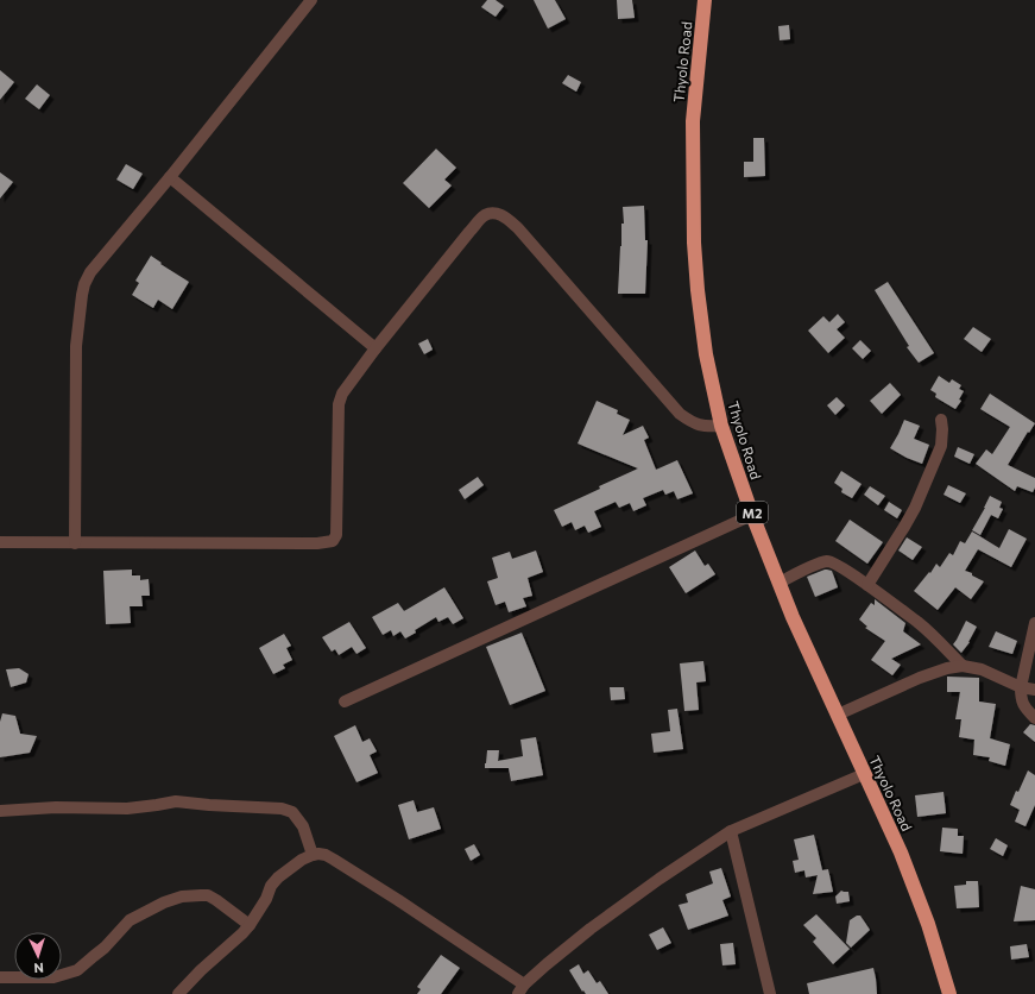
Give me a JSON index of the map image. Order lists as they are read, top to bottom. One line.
{"streets":{"highway":["Thyolo Road","M2"]},"north":"bottom"}
